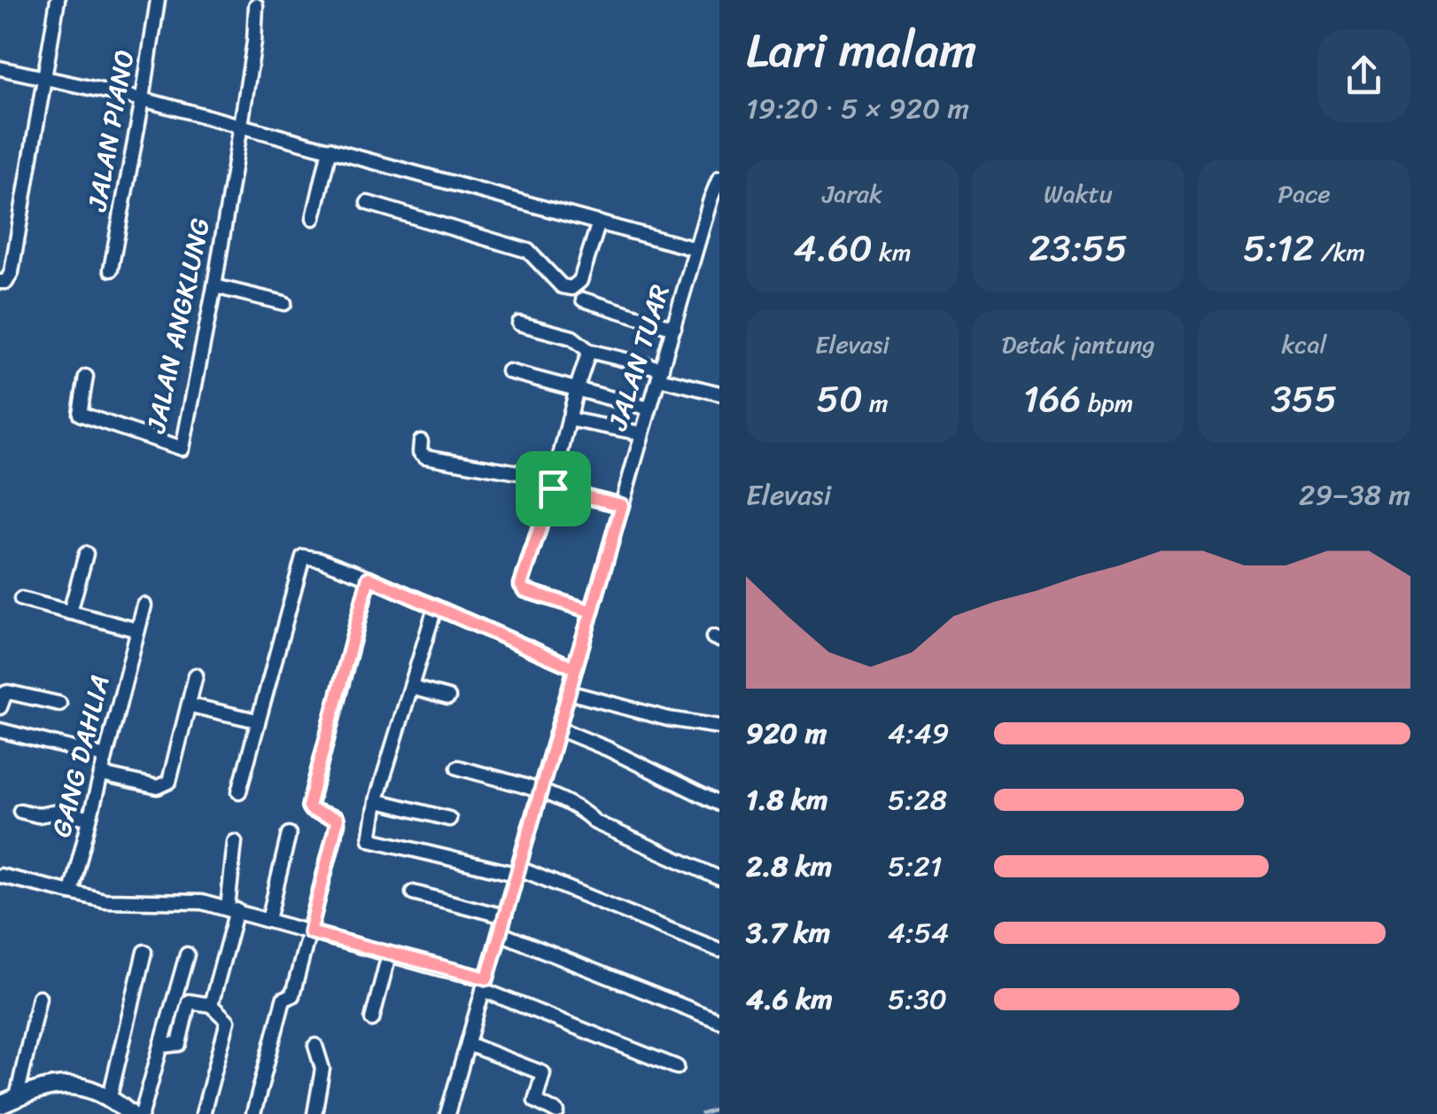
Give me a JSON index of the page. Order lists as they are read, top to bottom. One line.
{"streets":{"street":["JALAN PIANO","JALAN ANGKLUNG","JALAN TUAR","GANG DAHLIA"]},"page":{"heading":["Lari malam","19:20 · 5 × 920 m"],"stats":[["Jarak","4.60 km"],["Waktu","23:55"],["Pace","5:12 /km"],["Elevasi","50 m"],["Detak jantung","166 bpm"],["kcal","355"]],"chart":["Elevasi","29–38 m"],"list":[{"name":"920 m","note":"4:49"},{"name":"1.8 km","note":"5:28"},{"name":"2.8 km","note":"5:21"},{"name":"3.7 km","note":"4:54"},{"name":"4.6 km","note":"5:30"}]}}
